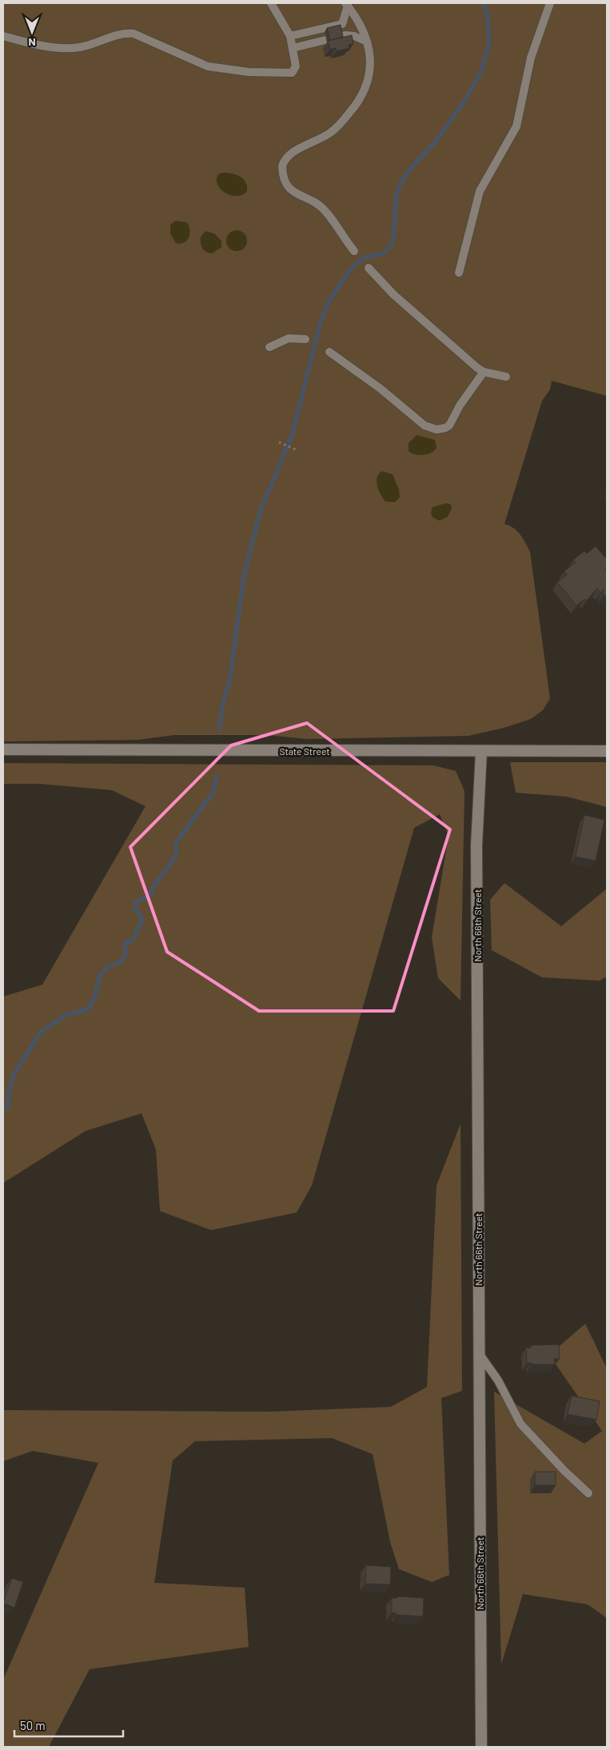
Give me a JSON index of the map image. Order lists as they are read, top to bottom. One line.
{"streets":{"street":["State Street","North 66th Street"]},"crossings":[["State Street","North 66th Street"]],"scale_bar":"50 m","north":"bottom"}
